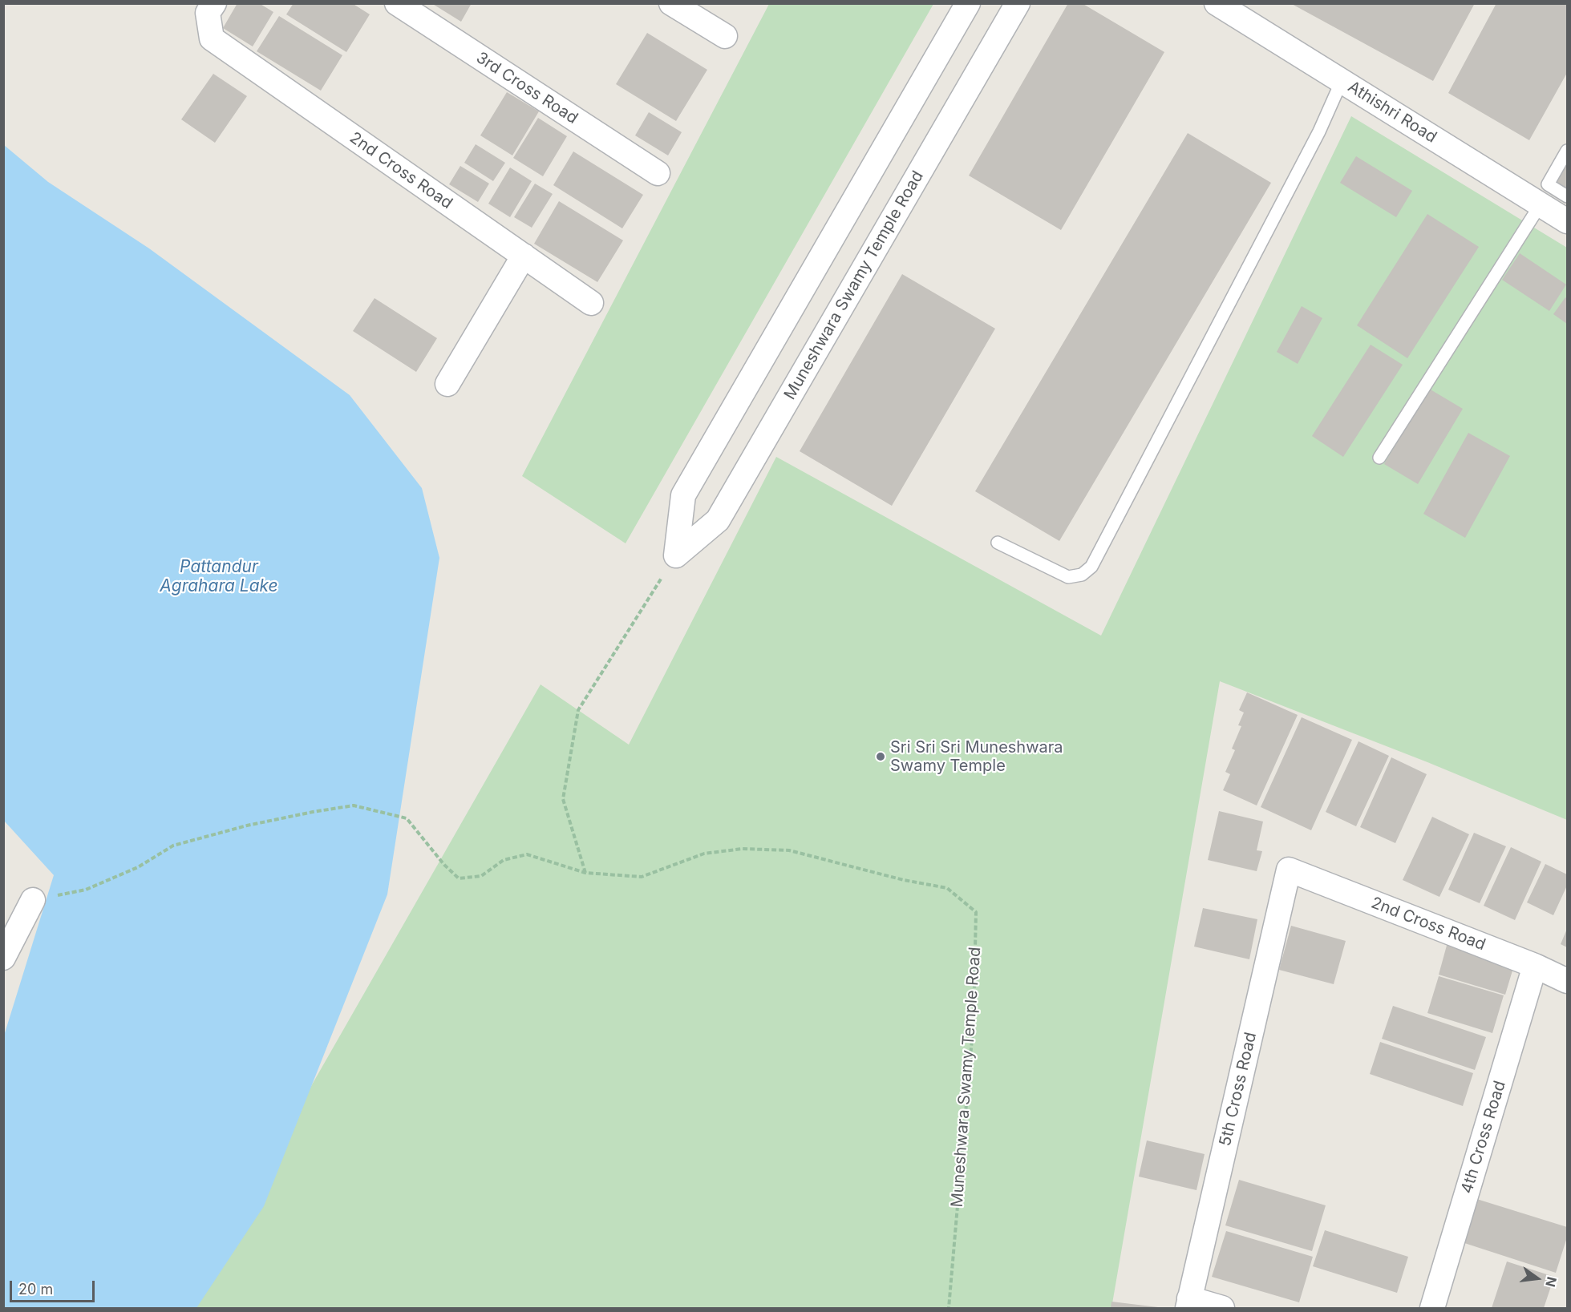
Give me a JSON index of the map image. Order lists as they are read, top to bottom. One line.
{"streets":{"street":["3rd Cross Road","Athishri Road","2nd Cross Road","Muneshwara Swamy Temple Road","5th Cross Road","4th Cross Road"]},"crossings":[["2nd Cross Road","5th Cross Road"],["2nd Cross Road","4th Cross Road"]],"water":["Pattandur Agrahara Lake"],"places":["Sri Sri Sri Muneshwara Swamy Temple"],"scale_bar":"20 m","north":"right"}
